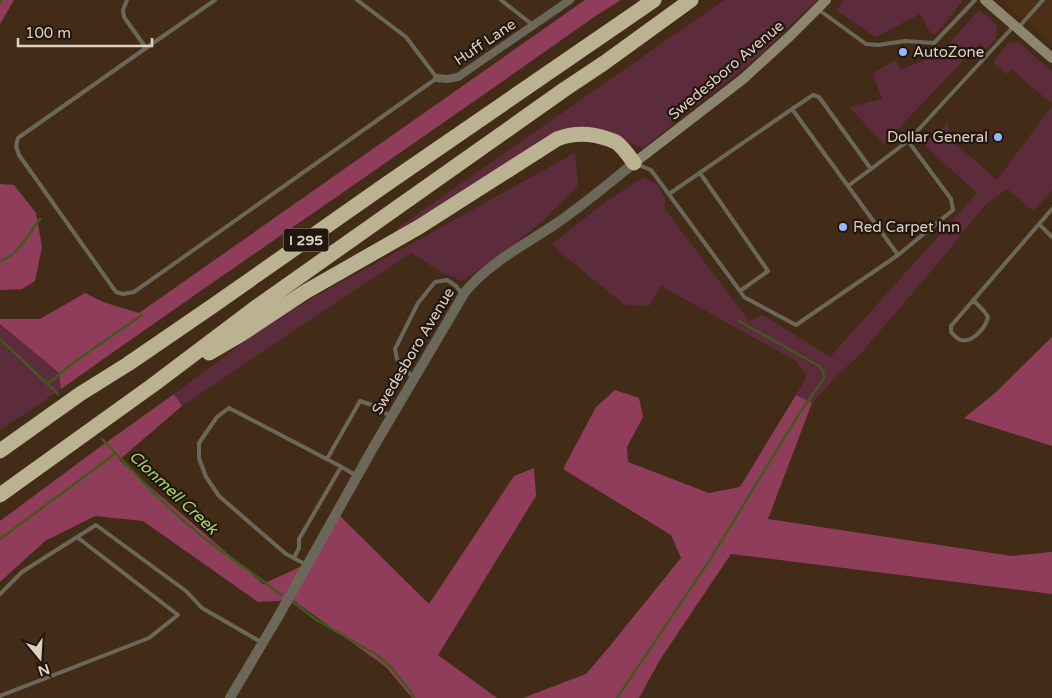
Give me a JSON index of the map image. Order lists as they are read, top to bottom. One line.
{"streets":{"highway":["I 295"],"main road":["Swedesboro Avenue"],"street":["Huff Lane"]},"water":["Clonmell Creek"],"places":["AutoZone","Dollar General","Red Carpet Inn"],"scale_bar":"100 m","north":"bottom"}
